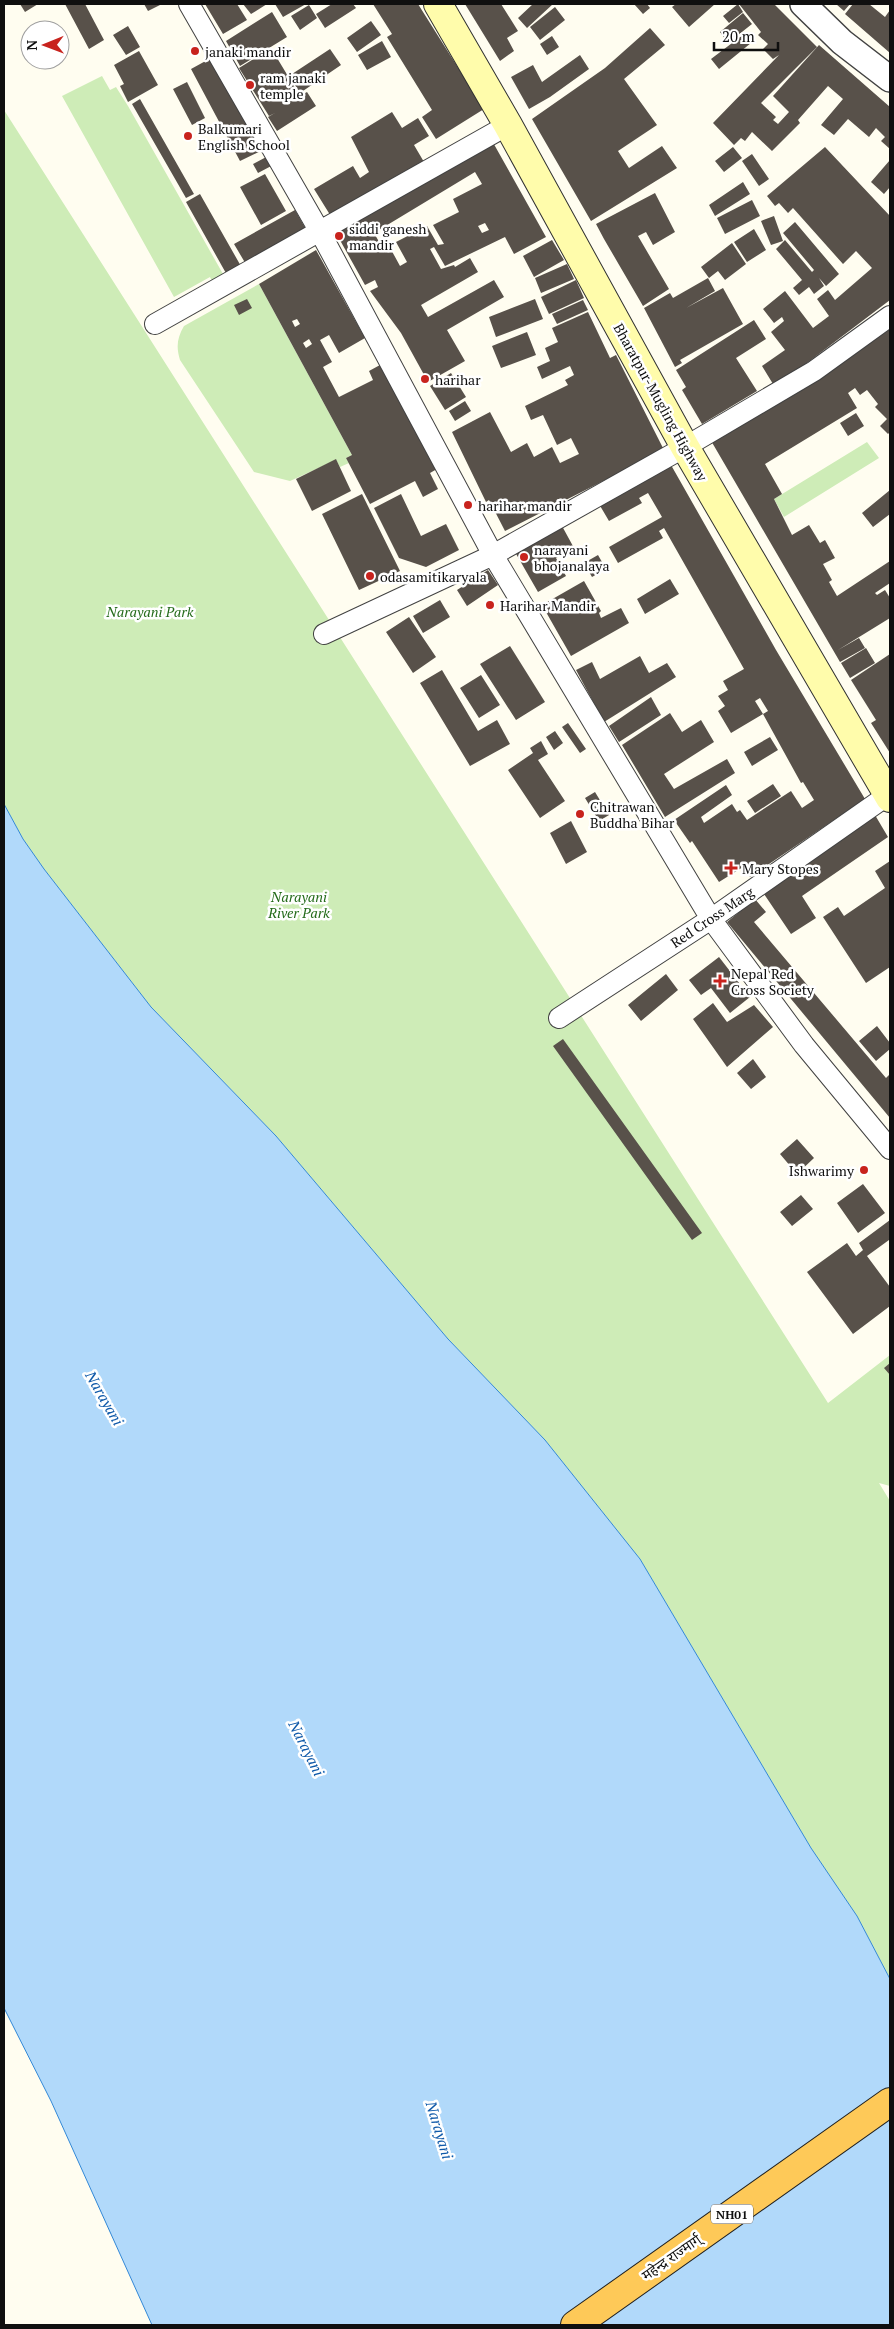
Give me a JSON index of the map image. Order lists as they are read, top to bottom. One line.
{"streets":{"highway":["NH01","महेन्द्र राज्मार्ग्"],"main road":["Bharatpur-Mugling Highway"],"street":["Red Cross Marg"]},"crossings":[["Bharatpur-Mugling Highway","Red Cross Marg"]],"water":["Narayani"],"parks":["Narayani Park","Narayani River Park"],"places":{"other":["janaki mandir","ram janaki temple","Balkumari English School","siddi ganesh mandir","harihar","harihar mandir","narayani bhojanalaya","odasamitikaryala","Harihar Mandir","Chitrawan Buddha Bihar","Ishwarimy"],"health":["Mary Stopes","Nepal Red Cross Society"]},"scale_bar":"20 m","north":"left"}
